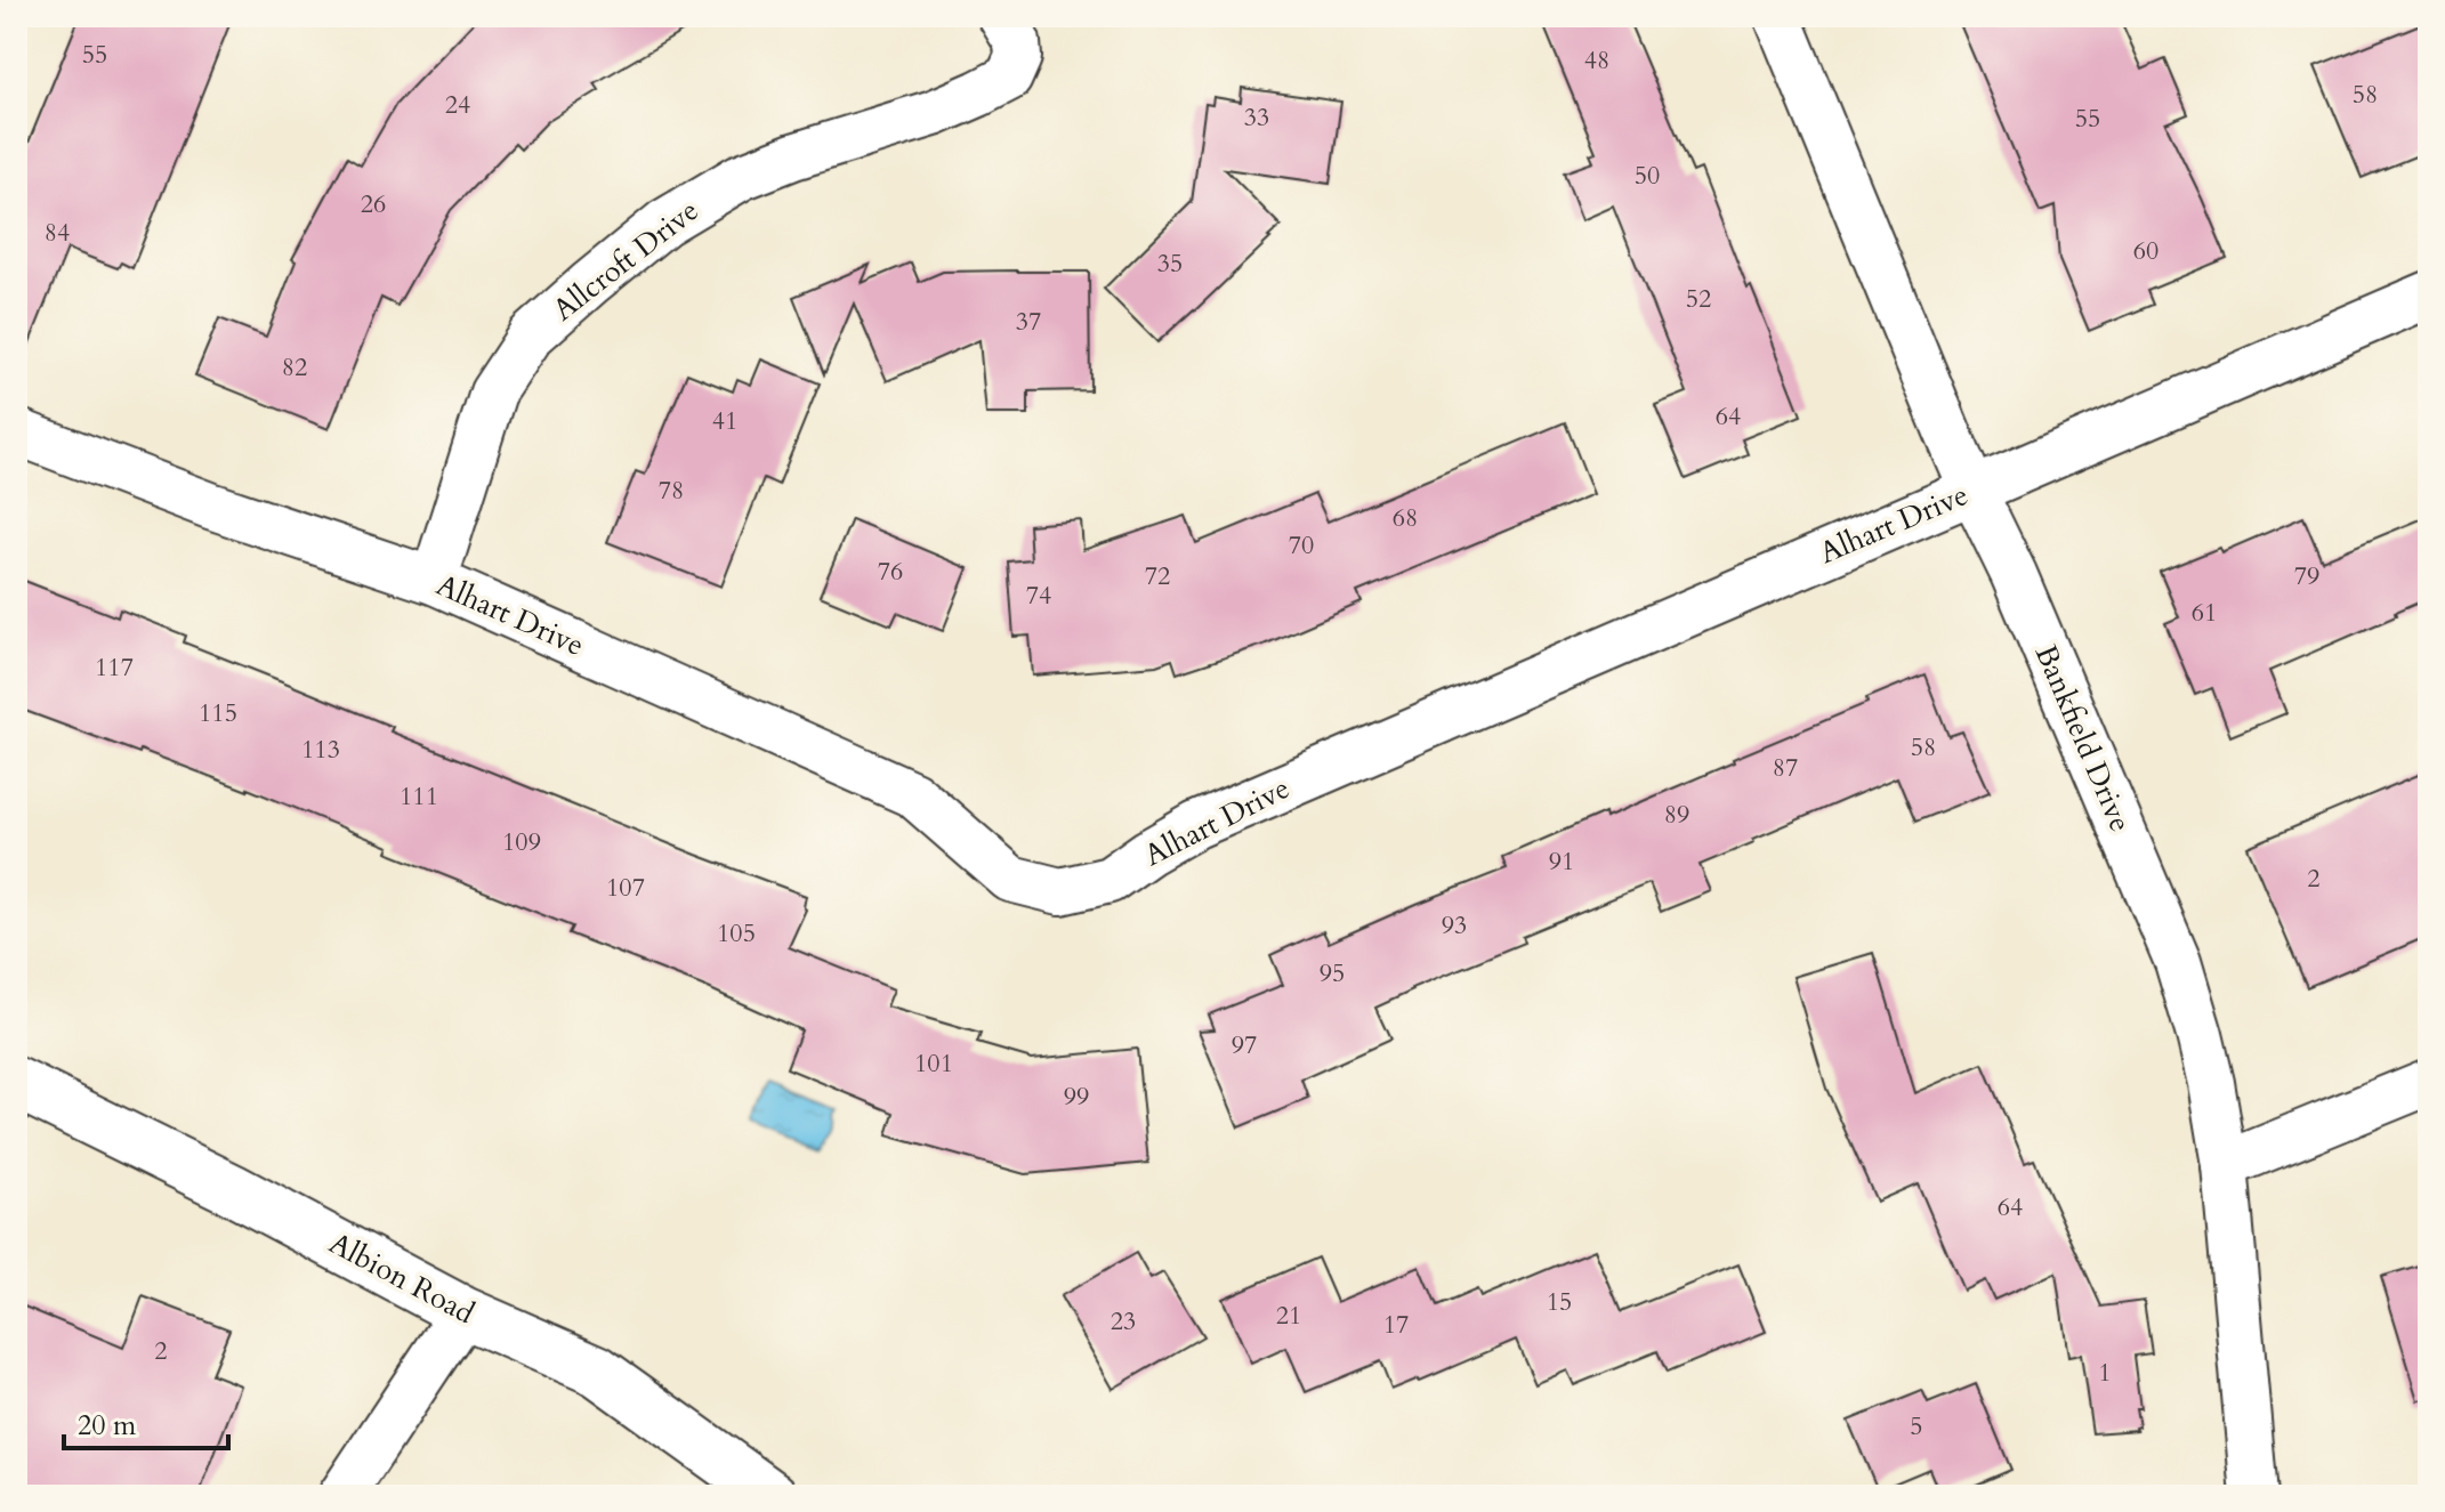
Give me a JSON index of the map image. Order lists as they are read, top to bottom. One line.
{"streets":{"main road":["Albion Road"],"street":["Allcroft Drive","Alhart Drive","Bankfield Drive"]},"crossings":[["Allcroft Drive","Alhart Drive"],["Alhart Drive","Bankfield Drive"]],"house_numbers":["55","48","58","24","33","55","50","26","84","60","35","52","37","82","64","41","78","68","70","76","72","79","74","61","117","115","58","113","87","111","89","109","91","2","107","93","105","95","97","101","99","64","15","21","23","17","2","1","5"],"scale_bar":"20 m"}
